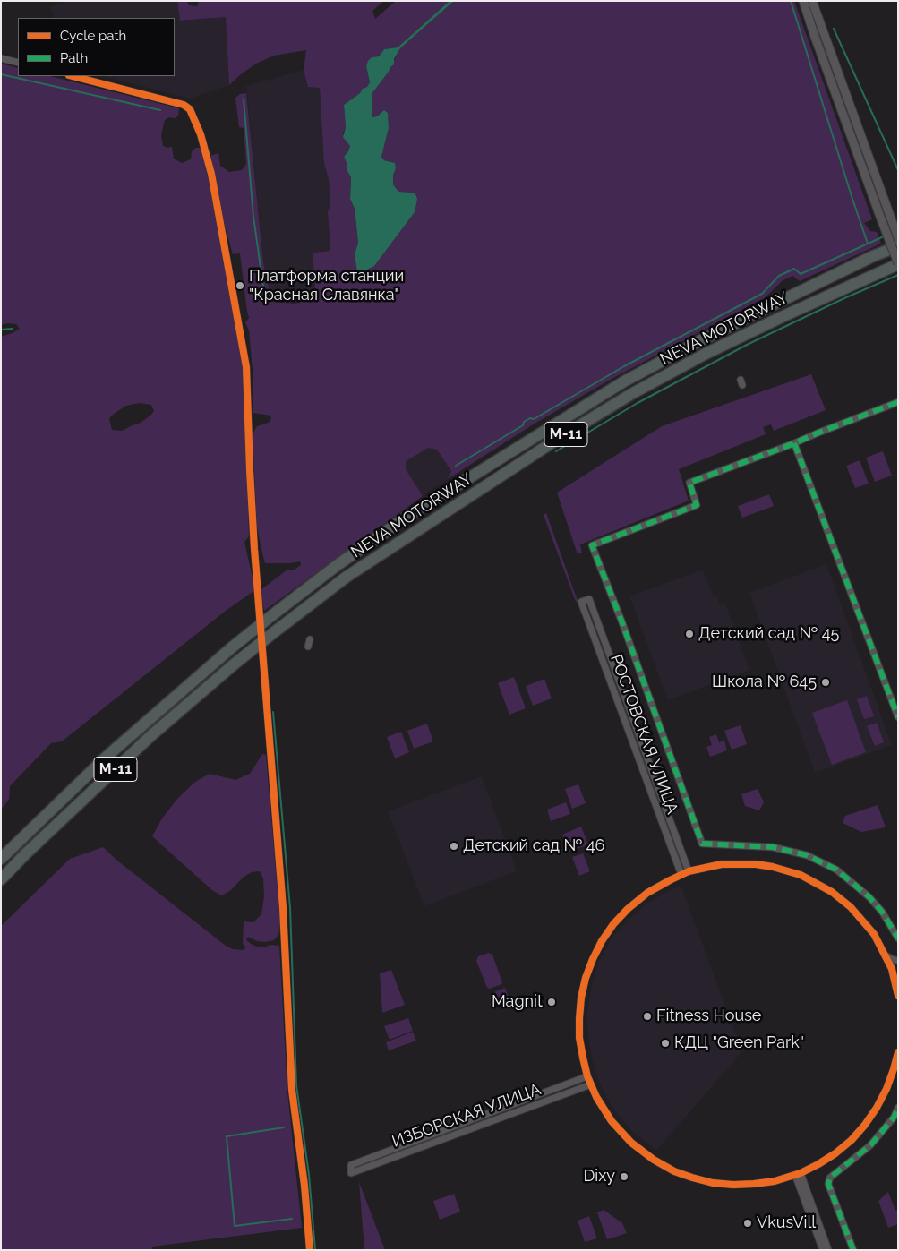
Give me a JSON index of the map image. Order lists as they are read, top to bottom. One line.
{"streets":{"highway":["NEVA MOTORWAY","М-11"],"street":["РОСТОВСКАЯ УЛИЦА","ИЗБОРСКАЯ УЛИЦА"]},"places":["Платформа станции \"Красная Славянка\"","Детский сад № 45","Школа № 645","Детский сад № 46","Magnit","Fitness House","КДЦ \"Green Park\"","Dixy","VkusVill"],"legend":["Cycle path","Path"]}
